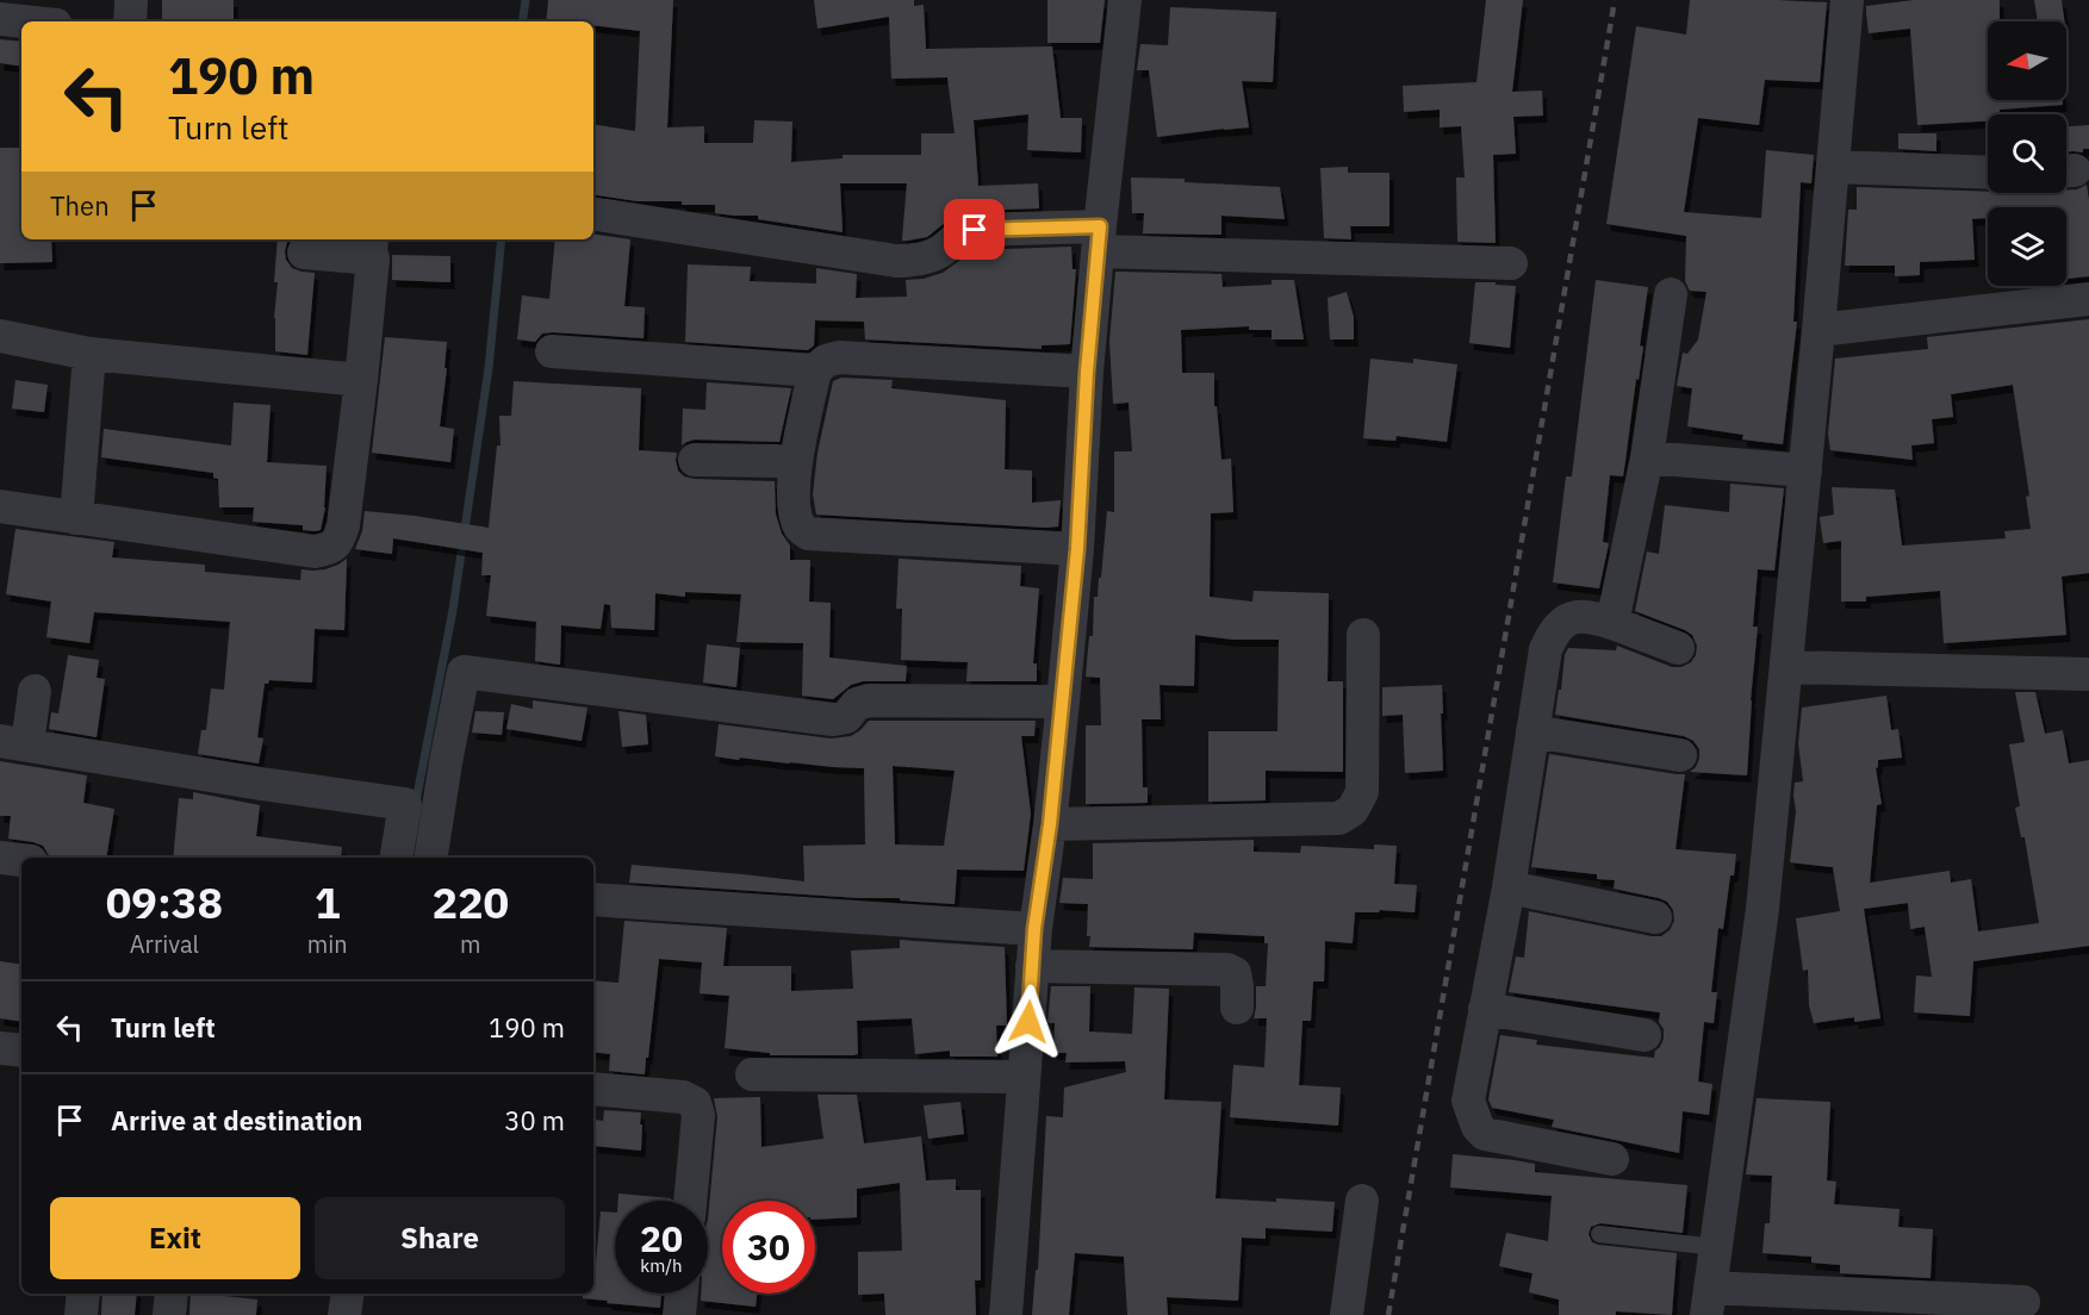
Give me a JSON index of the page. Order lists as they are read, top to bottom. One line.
{"north":"left","page":{"turn":["190 m","Turn left"],"then":"Then","eta":["09:38","Arrival","1","min","220","m"],"list":[{"name":"Turn left","value":"190 m"},{"name":"Arrive at destination","value":"30 m"}],"buttons":["Exit","Share"],"speed":"20 km/h","limit":"30"}}
